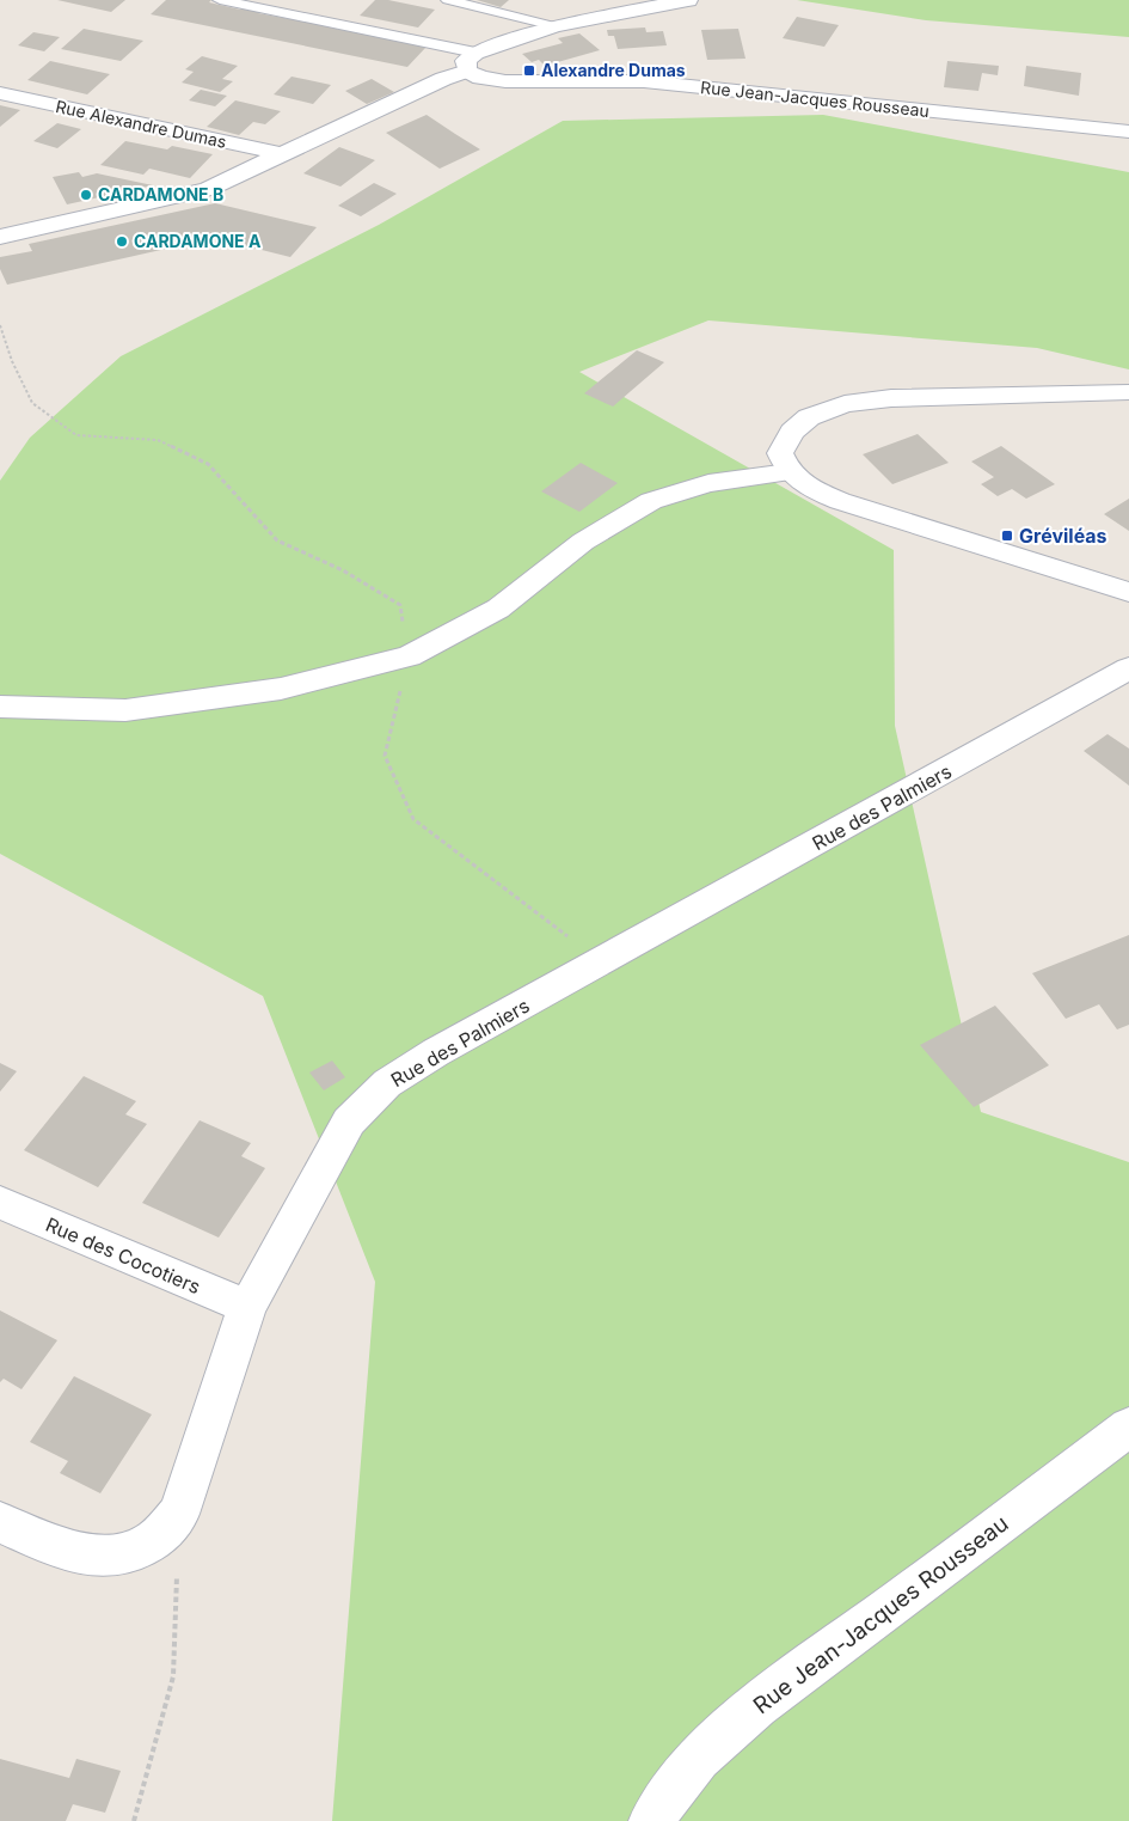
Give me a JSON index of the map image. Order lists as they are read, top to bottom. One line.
{"streets":{"street":["Rue Jean-Jacques Rousseau","Rue Alexandre Dumas","Rue des Palmiers","Rue des Cocotiers"]},"crossings":[["Rue Jean-Jacques Rousseau","Rue Alexandre Dumas"],["Rue des Palmiers","Rue des Cocotiers"]],"places":{"transit":["Alexandre Dumas","Gréviléas"],"other":["CARDAMONE B","CARDAMONE A"]}}
